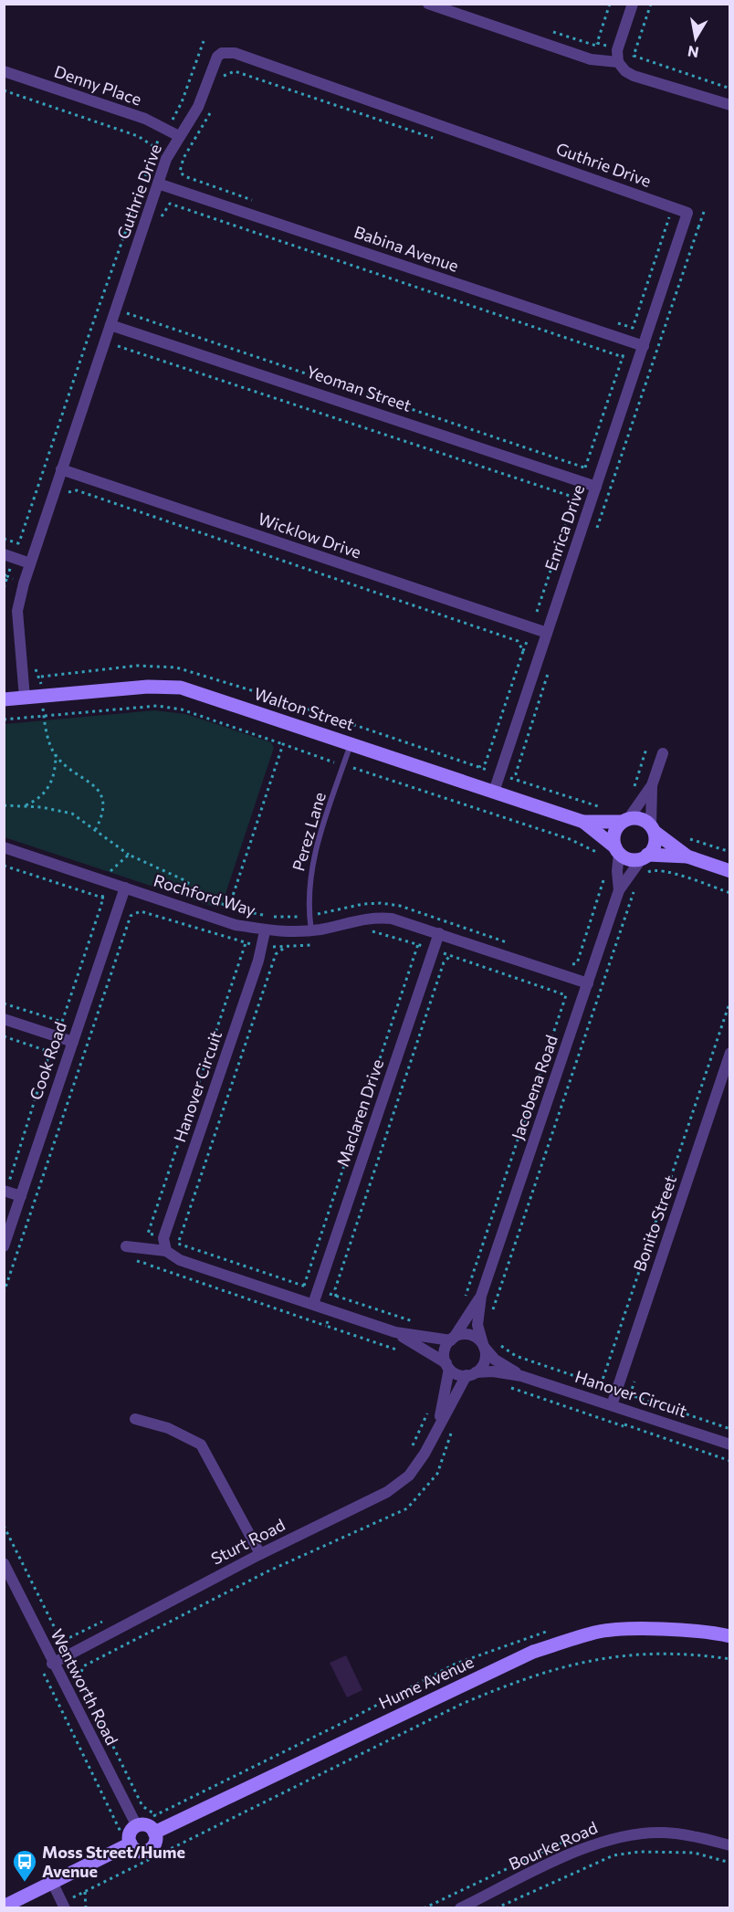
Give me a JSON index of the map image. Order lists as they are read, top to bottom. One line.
{"streets":{"street":["Denny Place","Guthrie Drive","Babina Avenue","Yeoman Street","Enrica Drive","Wicklow Drive","Walton Street","Rochford Way","Cook Road","Hanover Circuit","Jacobena Road","Maclaren Drive","Bonito Street","Sturt Road","Hume Avenue","Wentworth Road","Bourke Road"],"lane":["Perez Lane"]},"crossings":[["Denny Place","Guthrie Drive"],["Guthrie Drive","Babina Avenue"],["Guthrie Drive","Yeoman Street"],["Guthrie Drive","Enrica Drive"],["Guthrie Drive","Wicklow Drive"],["Guthrie Drive","Walton Street"],["Babina Avenue","Enrica Drive"],["Yeoman Street","Enrica Drive"],["Enrica Drive","Wicklow Drive"],["Enrica Drive","Walton Street"],["Walton Street","Perez Lane"],["Walton Street","Jacobena Road"],["Perez Lane","Rochford Way"],["Rochford Way","Cook Road"],["Rochford Way","Hanover Circuit"],["Rochford Way","Jacobena Road"],["Rochford Way","Maclaren Drive"],["Hanover Circuit","Bonito Street"],["Jacobena Road","Sturt Road"],["Sturt Road","Wentworth Road"],["Hume Avenue","Wentworth Road"]],"places":{"bus stop":["Moss Street/Hume Avenue"]},"north":"bottom"}
